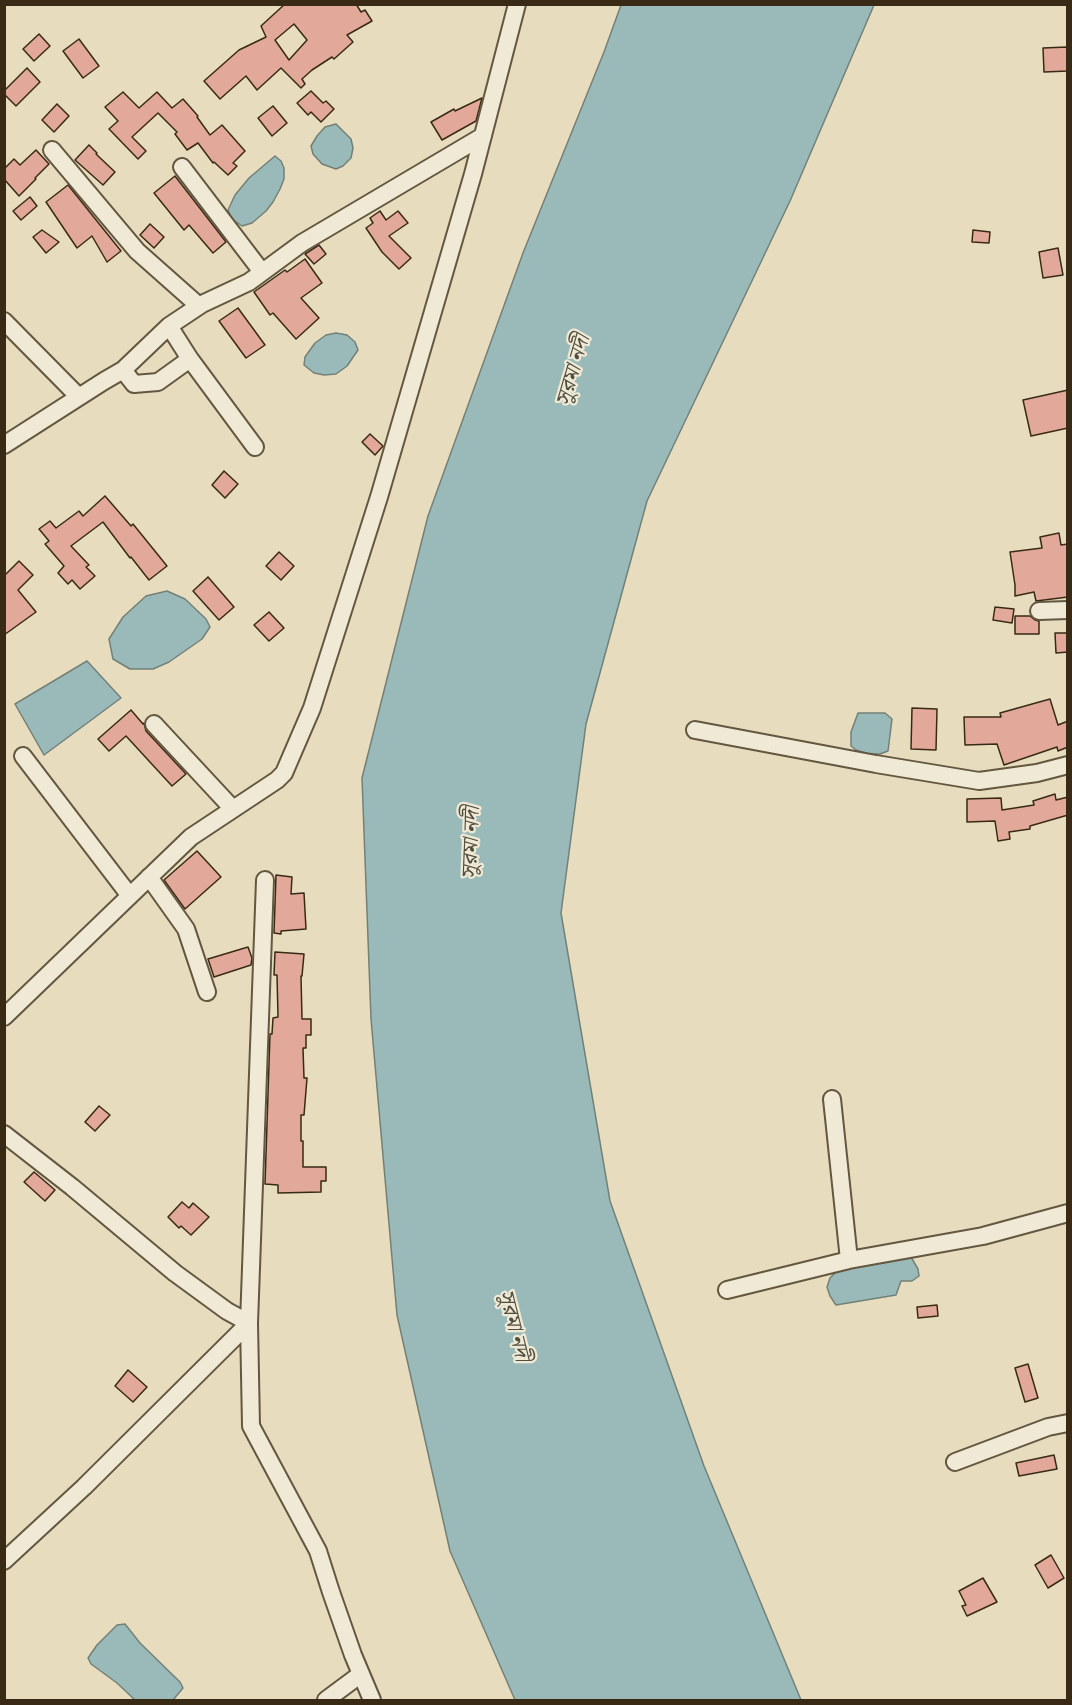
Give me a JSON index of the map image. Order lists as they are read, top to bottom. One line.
{"water":["সুরমা নদী"]}
